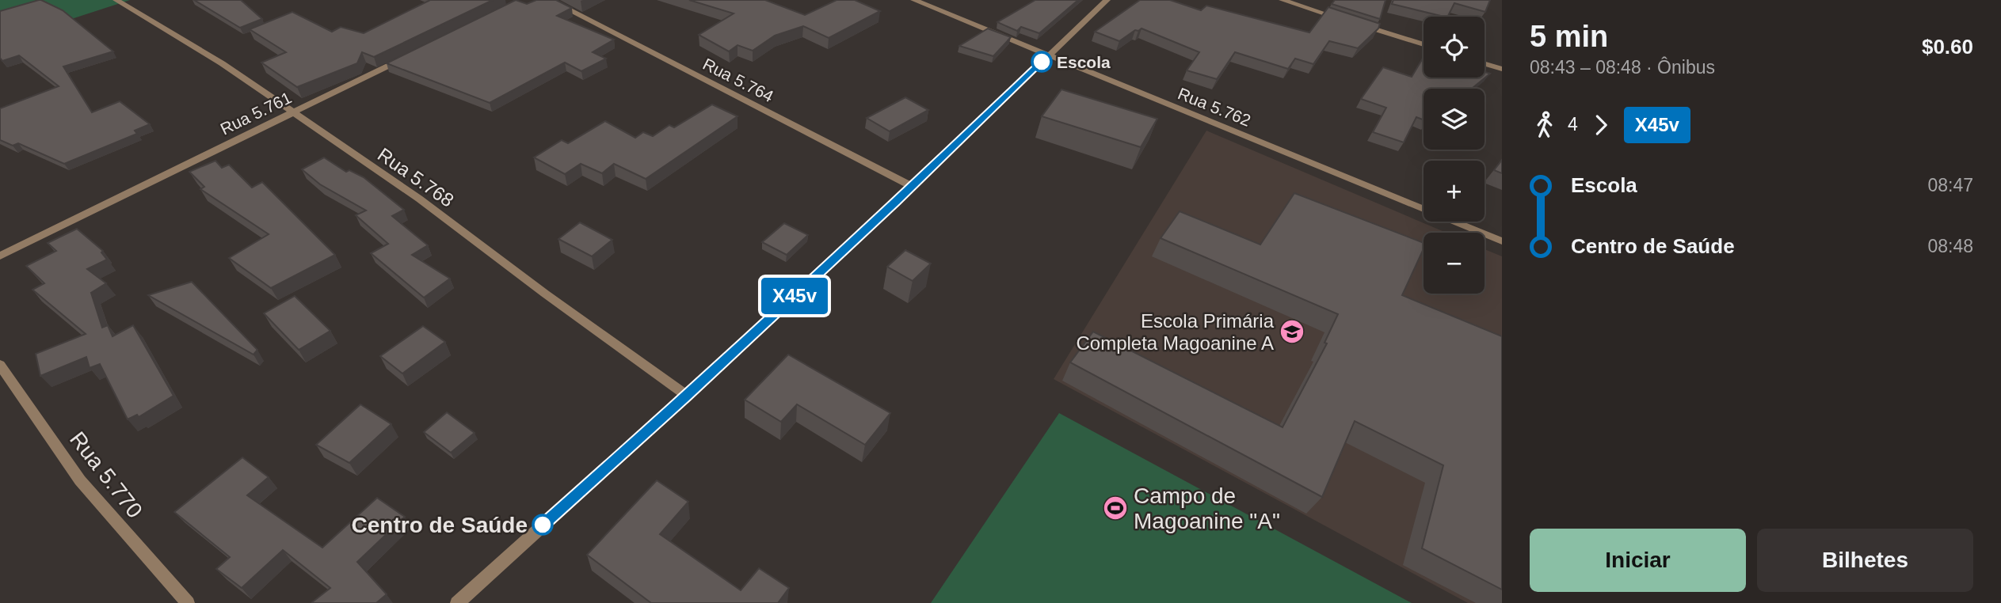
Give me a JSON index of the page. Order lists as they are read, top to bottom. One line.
{"streets":{"street":["Rua 5.764","Rua 5.762","Rua 5.761","Rua 5.768","Rua 5.770"]},"crossings":[["Rua 5.761","Rua 5.768"]],"places":{"other":["Escola","Centro de Saúde"],"school or university":["Escola Primária Completa Magoanine A"],"sports":["Campo de Magoanine \"A\""]},"lines":["bus line X45v"],"page":{"on_map":"X45v","heading":["5 min","08:43 – 08:48 · Ônibus","$0.60"],"map_buttons":["+","−"],"legs":["4","X45v"],"list":[{"name":"Escola","value":"08:47"},{"name":"Centro de Saúde","value":"08:48"}],"buttons":["Iniciar","Bilhetes"]}}
